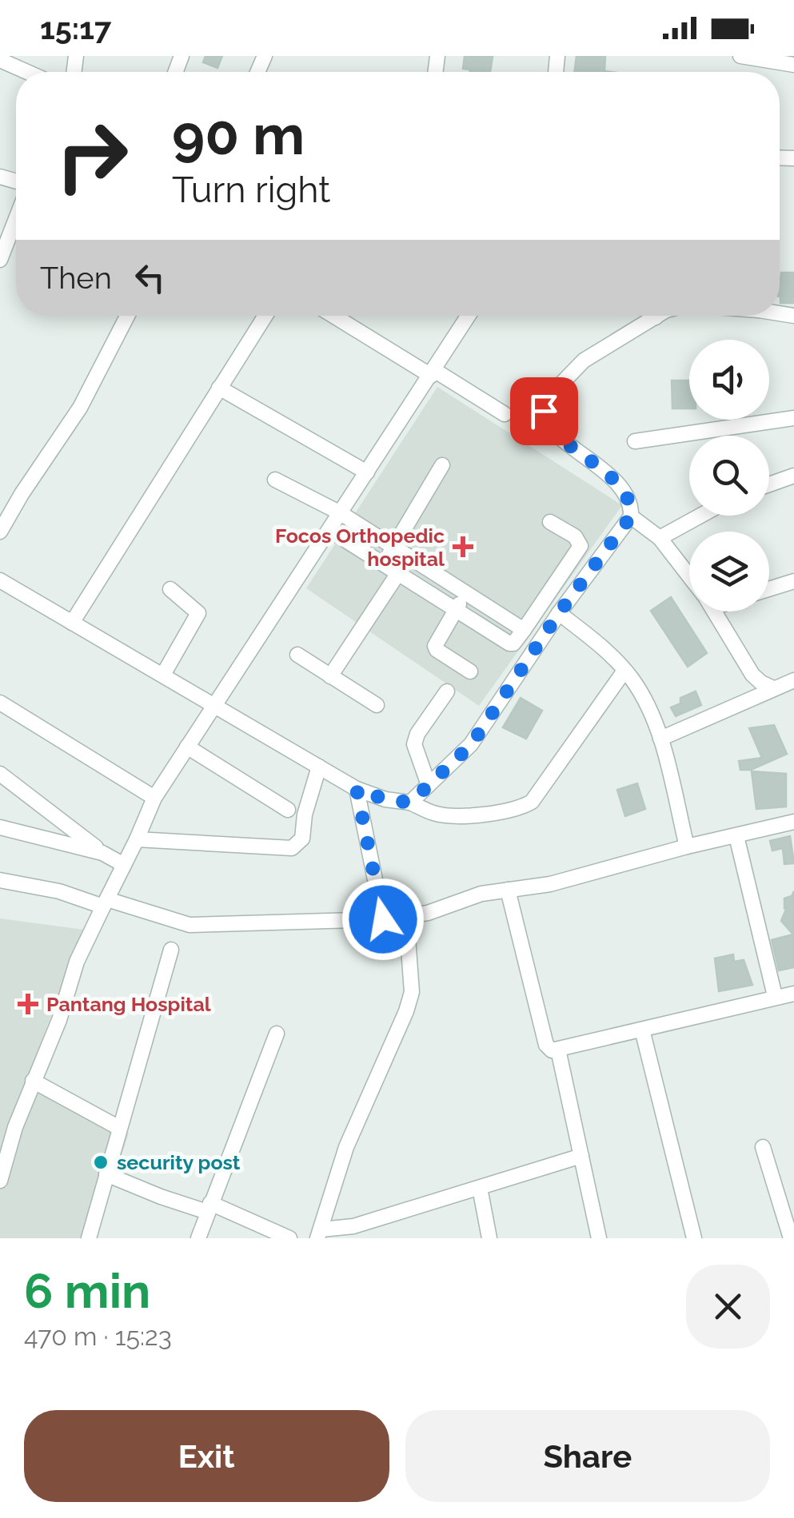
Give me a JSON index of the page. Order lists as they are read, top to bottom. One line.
{"places":{"health":["Focos Orthopedic hospital","Pantang Hospital"],"other":["security post"]},"page":{"status":"15:17","turn":["90 m","Turn right"],"then":"Then","heading":["6 min","470 m · 15:23"],"buttons":["Exit","Share"]}}
